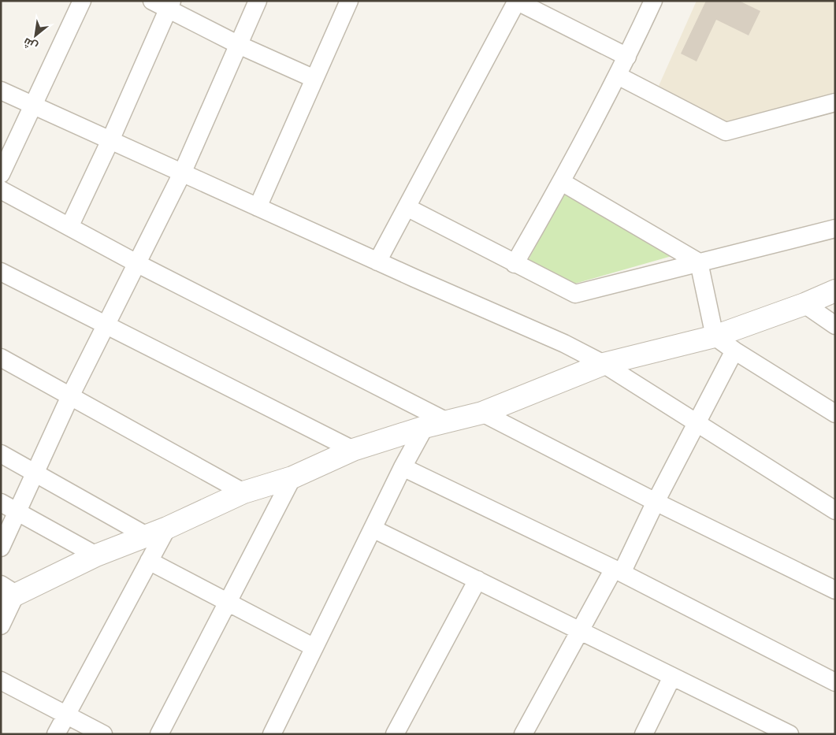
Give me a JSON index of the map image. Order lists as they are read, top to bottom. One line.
{"north":"bottom left"}
